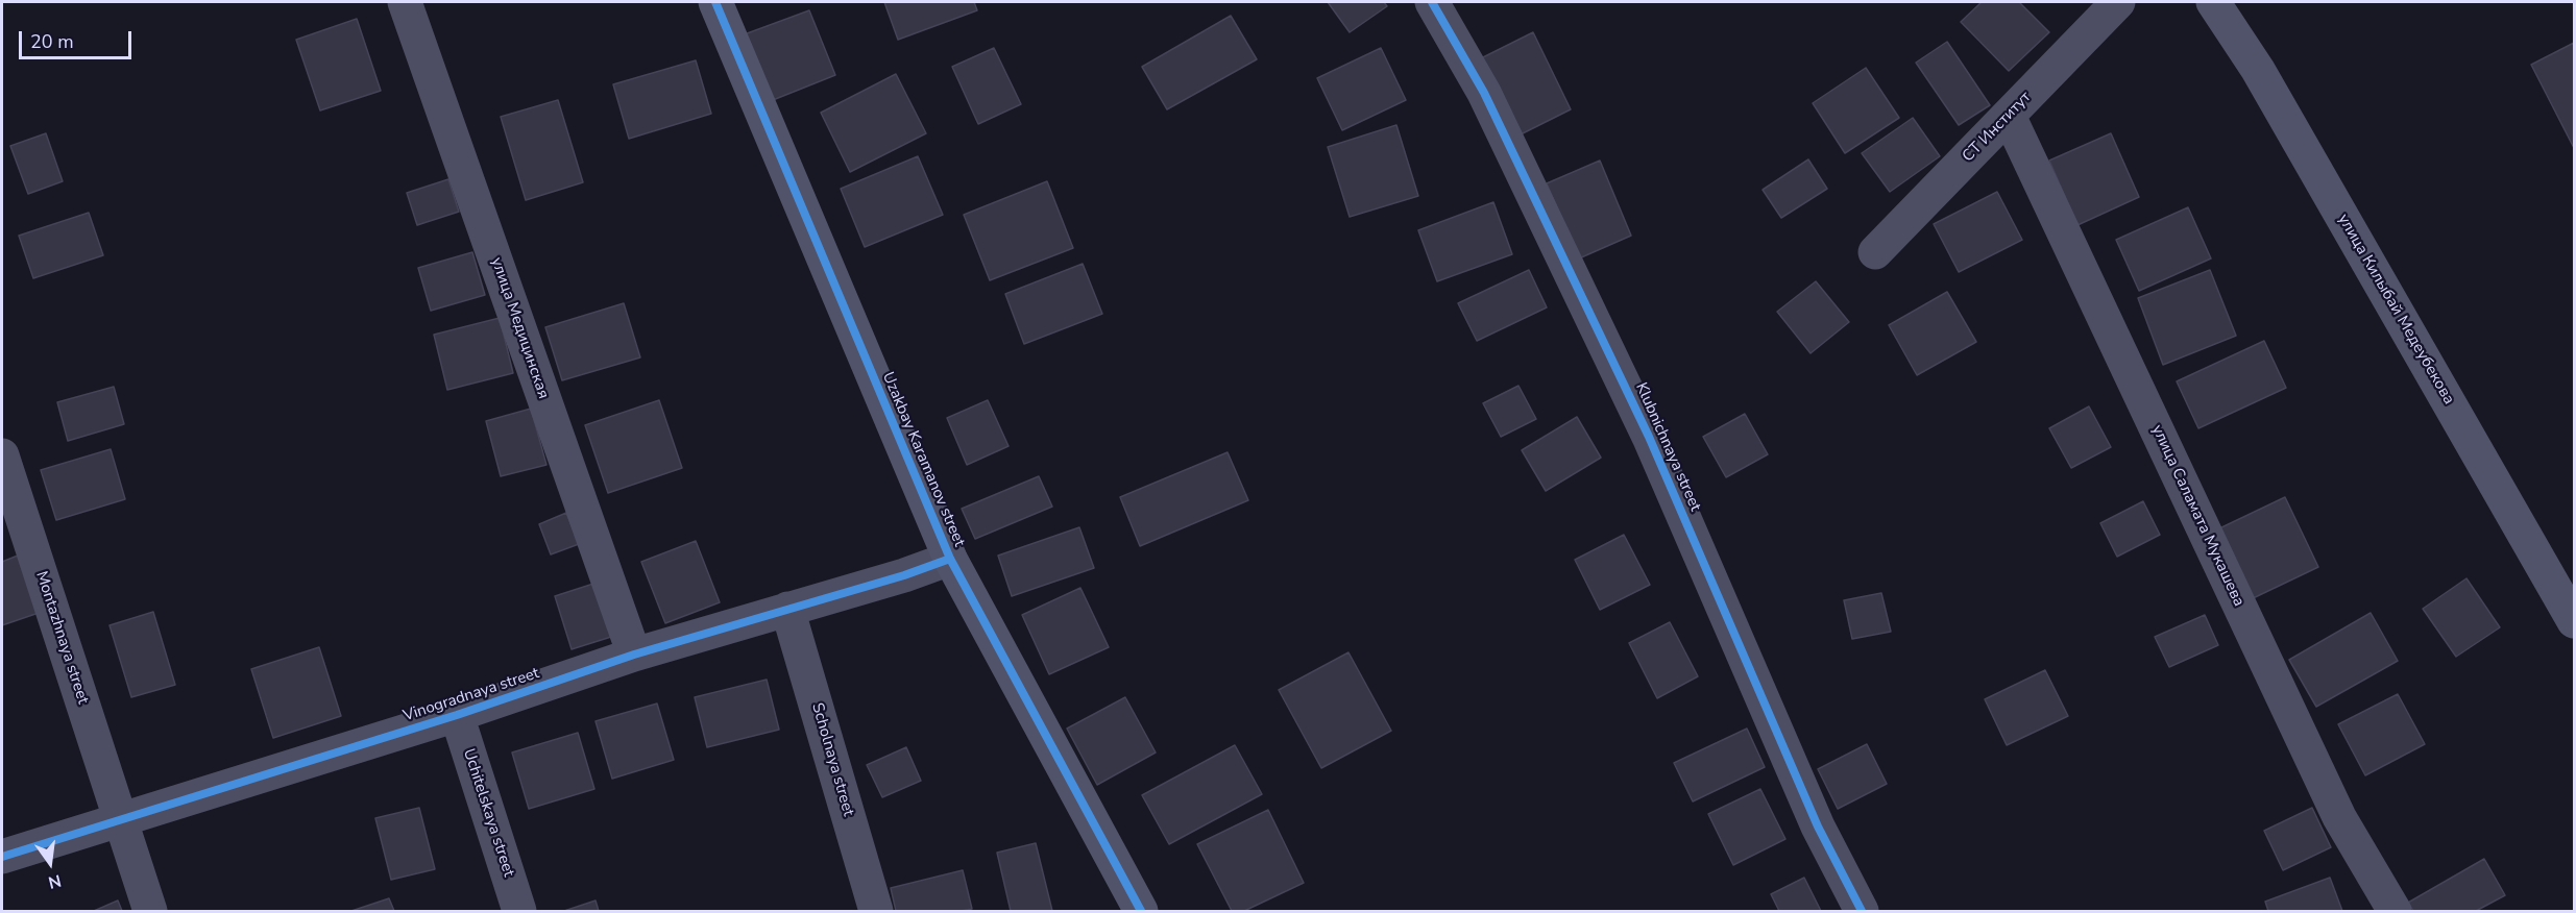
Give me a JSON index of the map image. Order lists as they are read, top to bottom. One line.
{"streets":{"street":["СТ Институт","улица Килыбай Медеубекова","улица Медицинская","Klubnichnaya street","Uzakbay Karamanov street","улица Саламата Мукашева","Montazhnaya street","Vinogradnaya street","Scholnaya street","Uchitelskaya street"]},"crossings":[["СТ Институт","улица Саламата Мукашева"],["улица Медицинская","Vinogradnaya street"],["Uzakbay Karamanov street","Vinogradnaya street"],["Montazhnaya street","Vinogradnaya street"],["Vinogradnaya street","Scholnaya street"],["Vinogradnaya street","Uchitelskaya street"]],"scale_bar":"20 m","north":"bottom"}
